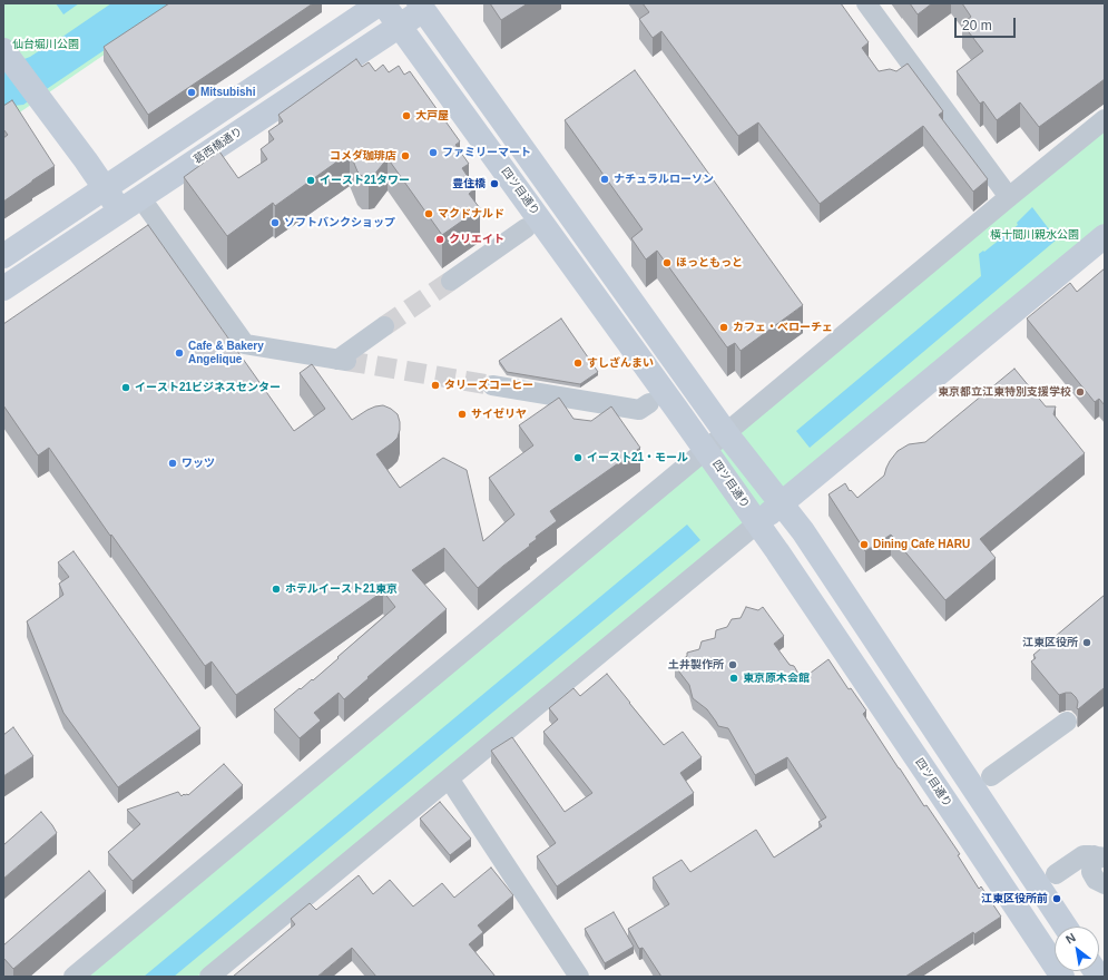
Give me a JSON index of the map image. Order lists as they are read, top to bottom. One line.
{"streets":{"main road":["葛西橋通り","四ツ目通り"]},"crossings":[["葛西橋通り","四ツ目通り"]],"parks":["仙台堀川公園","横十間川親水公園"],"places":["Mitsubishi","大戸屋","ファミリーマート","コメダ珈琲店","ナチュラルローソン","イースト21タワー","豊住橋","マクドナルド","ソフトバンクショップ","クリエイト","ほっともっと","カフェ・ベローチェ","Cafe & Bakery Angelique","すしざんまい","タリーズコーヒー","イースト21ビジネスセンター","東京都立江東特別支援学校","サイゼリヤ","イース卜21・モール","ワッツ","Dining Cafe HARU","ホテルイースト21東京","江東区役所","土井製作所","東京原木会館","江東区役所前"],"scale_bar":"20 m","north":"top left"}
